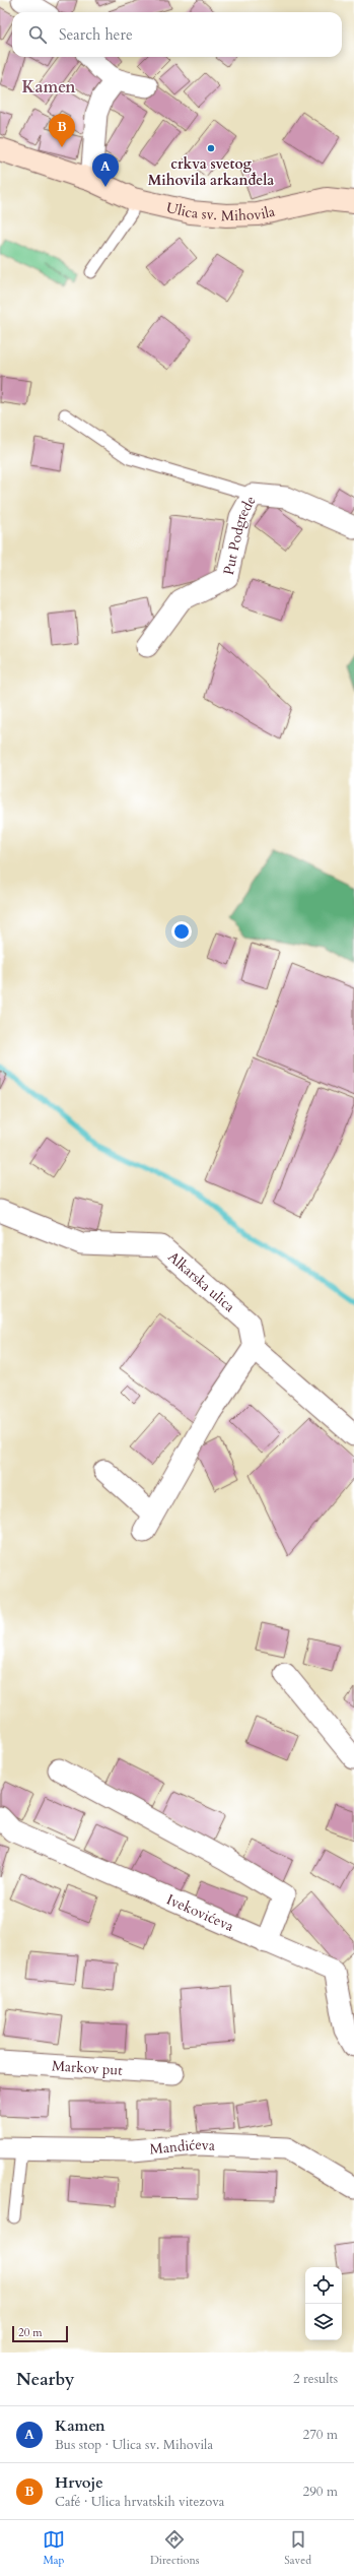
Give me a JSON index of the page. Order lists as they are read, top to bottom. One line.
{"streets":{"street":["Ulica sv. Mihovila","Put Podgrede","Alkarska ulica","Ivekovićeva","Markov put","Mandićeva"]},"districts":["Kamen"],"places":["crkva svetog Mihovila arkanđela"],"scale_bar":"20 m","page":{"search":"Search here","pins":["B","A"],"scale":"20 m","heading":["Nearby","2 results"],"list":[{"mark":"A","name":"Kamen","note":"Bus stop · Ulica sv. Mihovila","value":"270 m"},{"mark":"B","name":"Hrvoje","note":"Café · Ulica hrvatskih vitezova","value":"290 m"}],"nav":["Map","Directions","Saved"]}}
